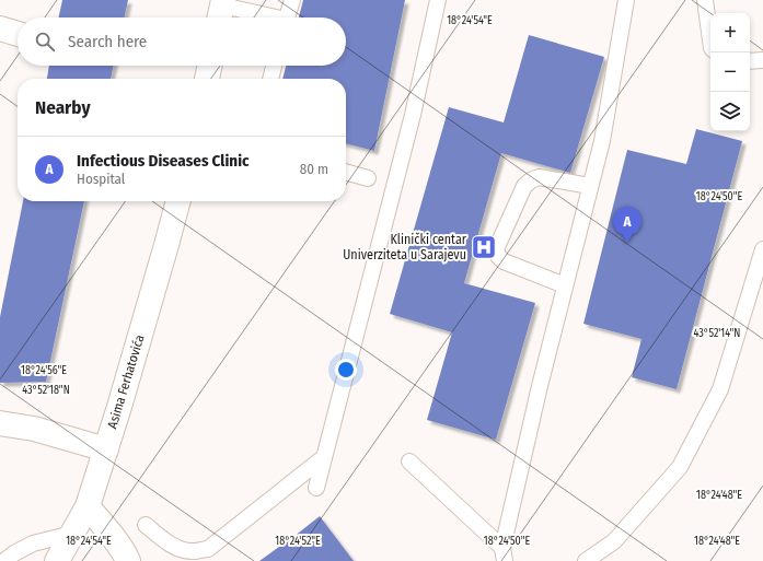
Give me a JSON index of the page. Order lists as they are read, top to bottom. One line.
{"streets":{"street":["Asima Ferhatovića"]},"places":{"hospital":["Klinički centar Univerziteta u Sarajevu"]},"page":{"map_buttons":["+","−"],"search":"Search here","heading":"Nearby","list":[{"mark":"A","name":"Infectious Diseases Clinic","note":"Hospital","value":"80 m"}],"pins":"A"},"coordinates":["18°24'54\"E","18°24'50\"E","43°52'14\"N","18°24'56\"E","43°52'18\"N","18°24'48\"E","18°24'52\"E"]}
